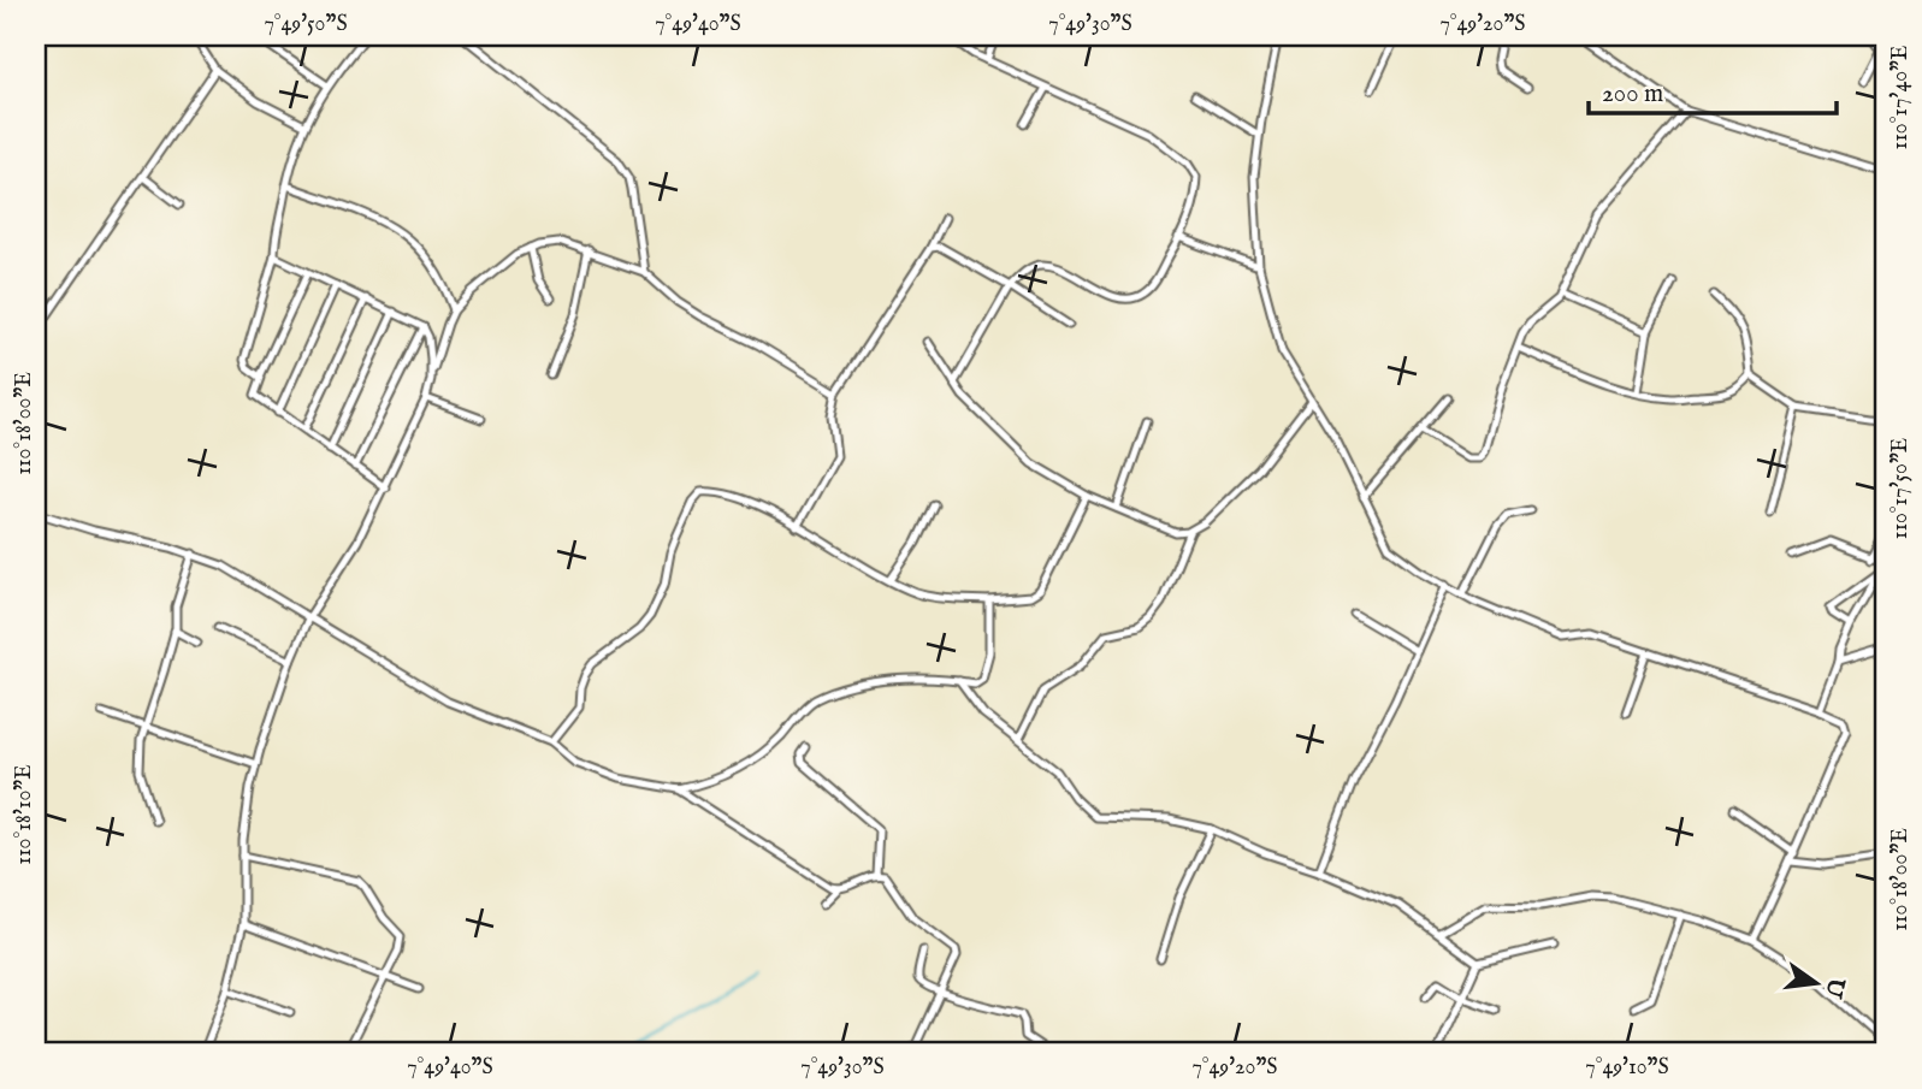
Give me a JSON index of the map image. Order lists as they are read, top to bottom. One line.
{"scale_bar":"200 m","north":"right","coordinates":["7°49'50\"S","7°49'40\"S","7°49'30\"S","7°49'20\"S","110°17'40\"E","110°18'00\"E","110°17'50\"E","110°18'10\"E","7°49'10\"S"]}
